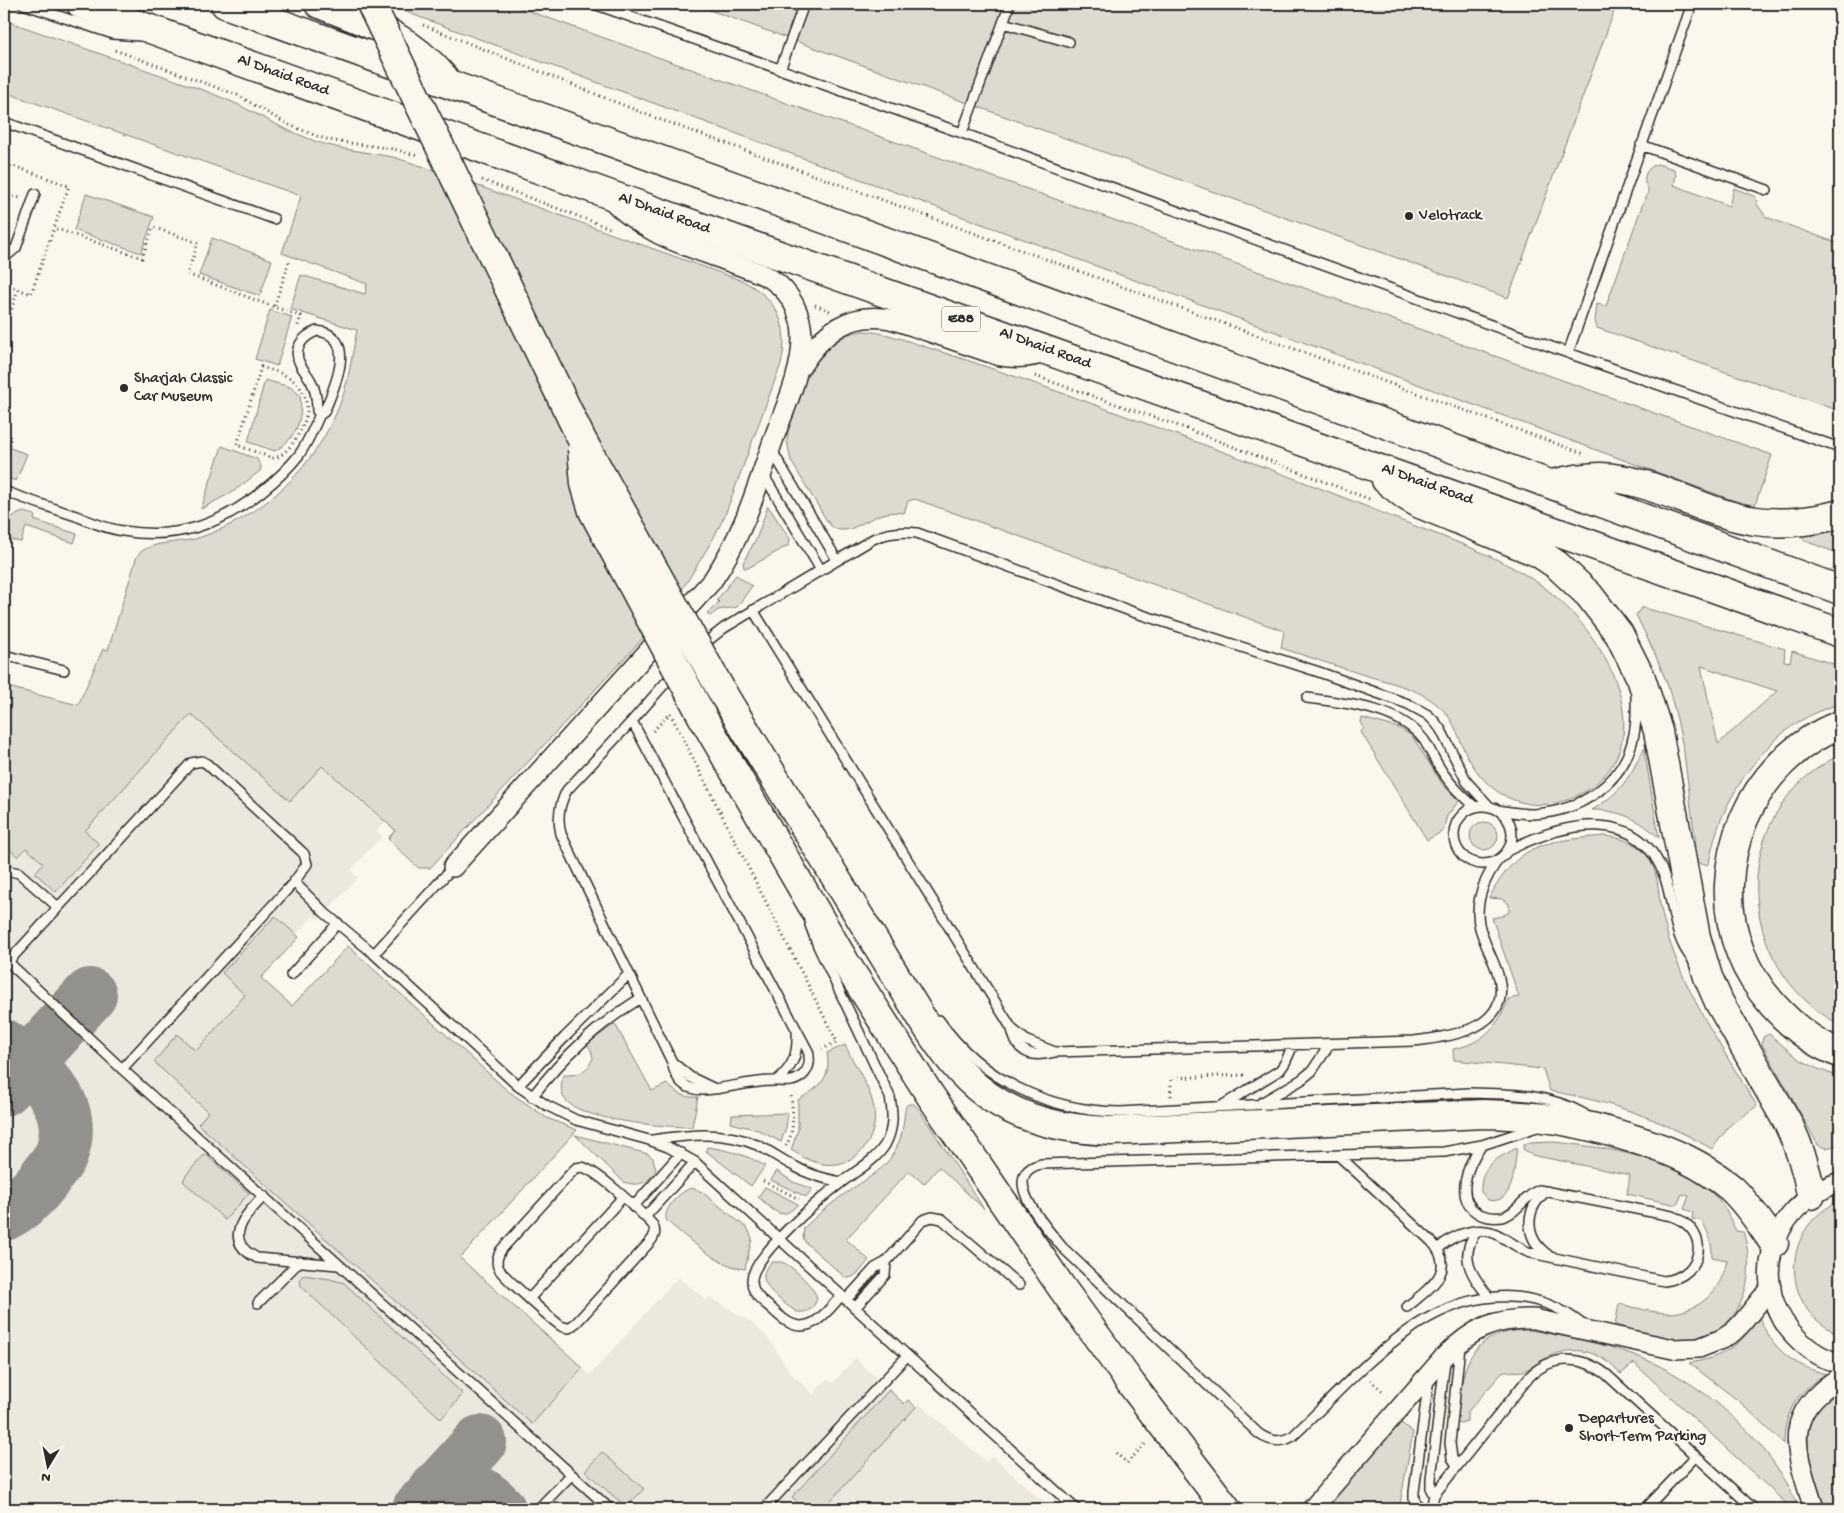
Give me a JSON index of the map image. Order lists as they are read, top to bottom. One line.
{"streets":{"highway":["Al Dhaid Road","E88"]},"places":["Velotrack","Sharjah Classic Car Museum","Departures Short-Term Parking"],"north":"bottom"}
